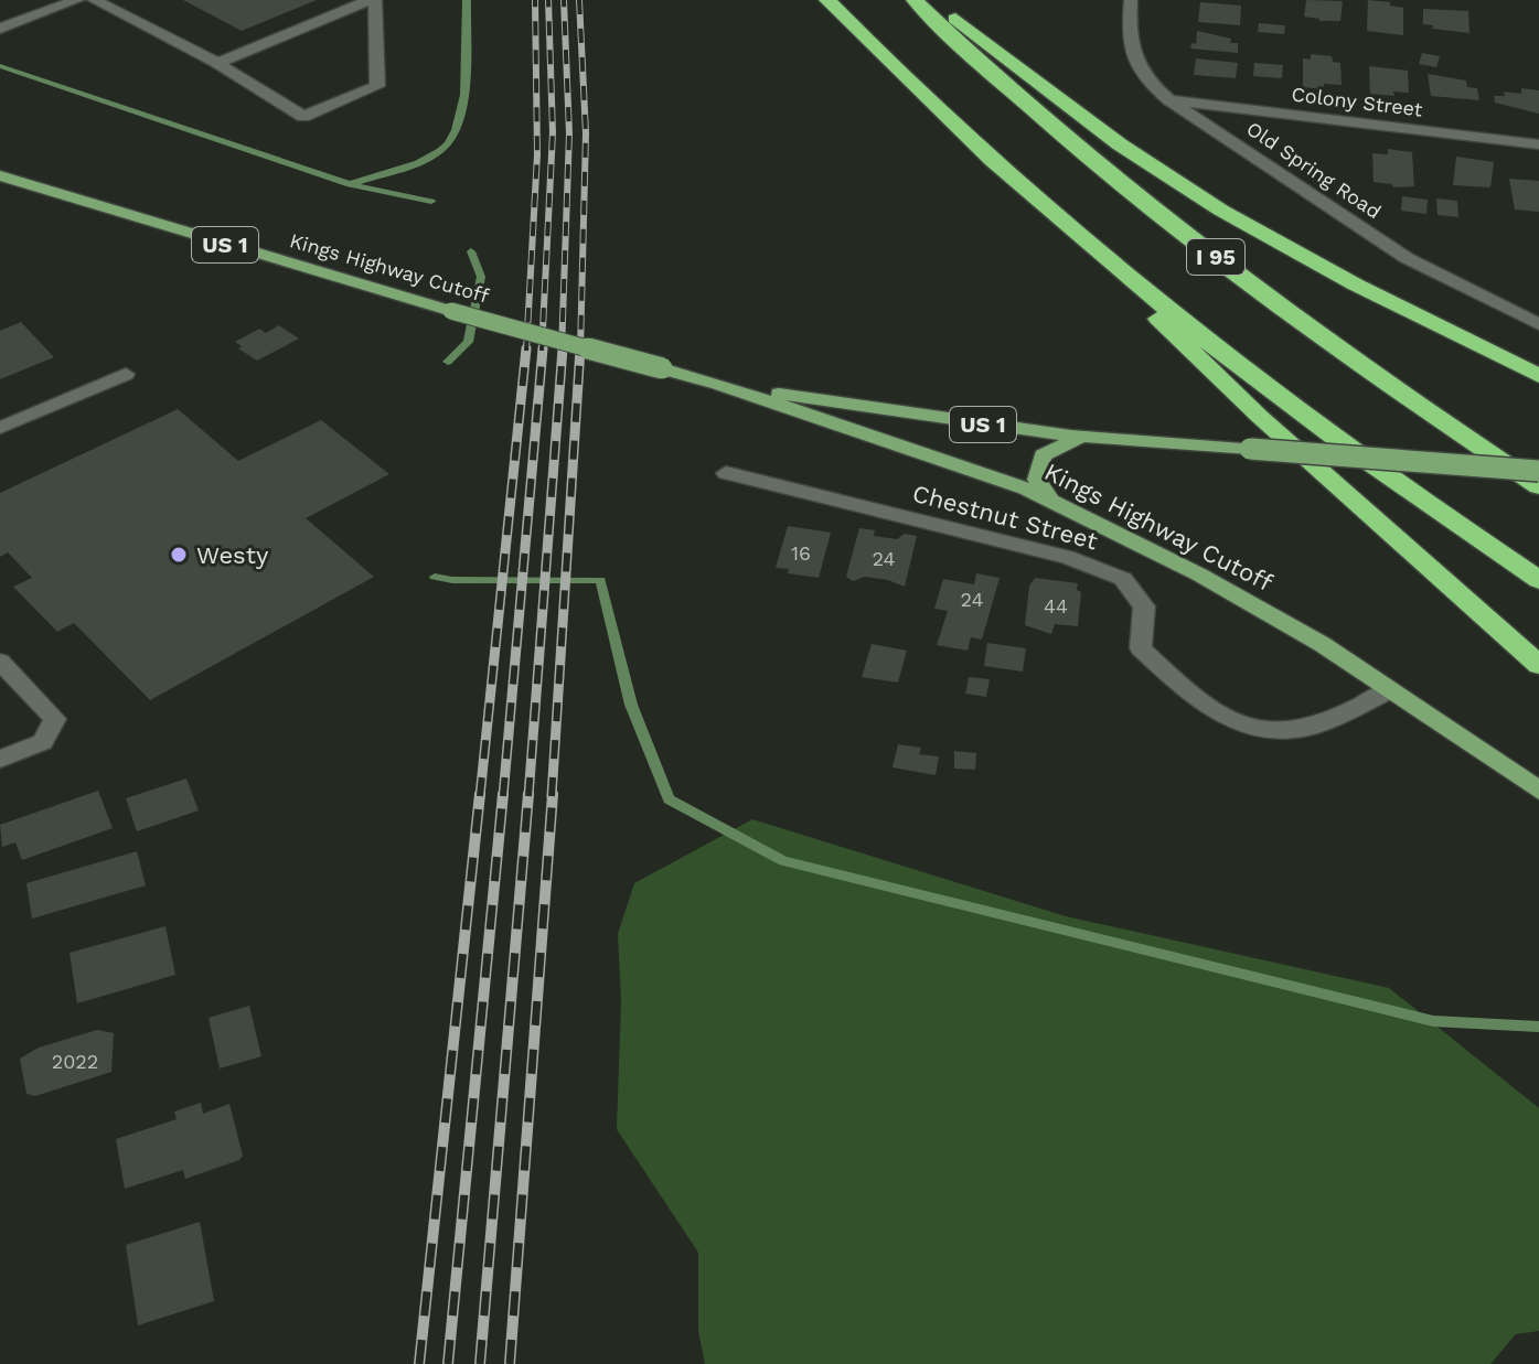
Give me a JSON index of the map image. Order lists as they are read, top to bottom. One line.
{"streets":{"highway":["I 95"],"main road":["US 1","Kings Highway Cutoff"],"street":["Colony Street","Old Spring Road","Chestnut Street"]},"crossings":[["Colony Street","Old Spring Road"],["Kings Highway Cutoff","Chestnut Street"]],"places":["Westy"],"house_numbers":["16","24","24","44","2022"]}
